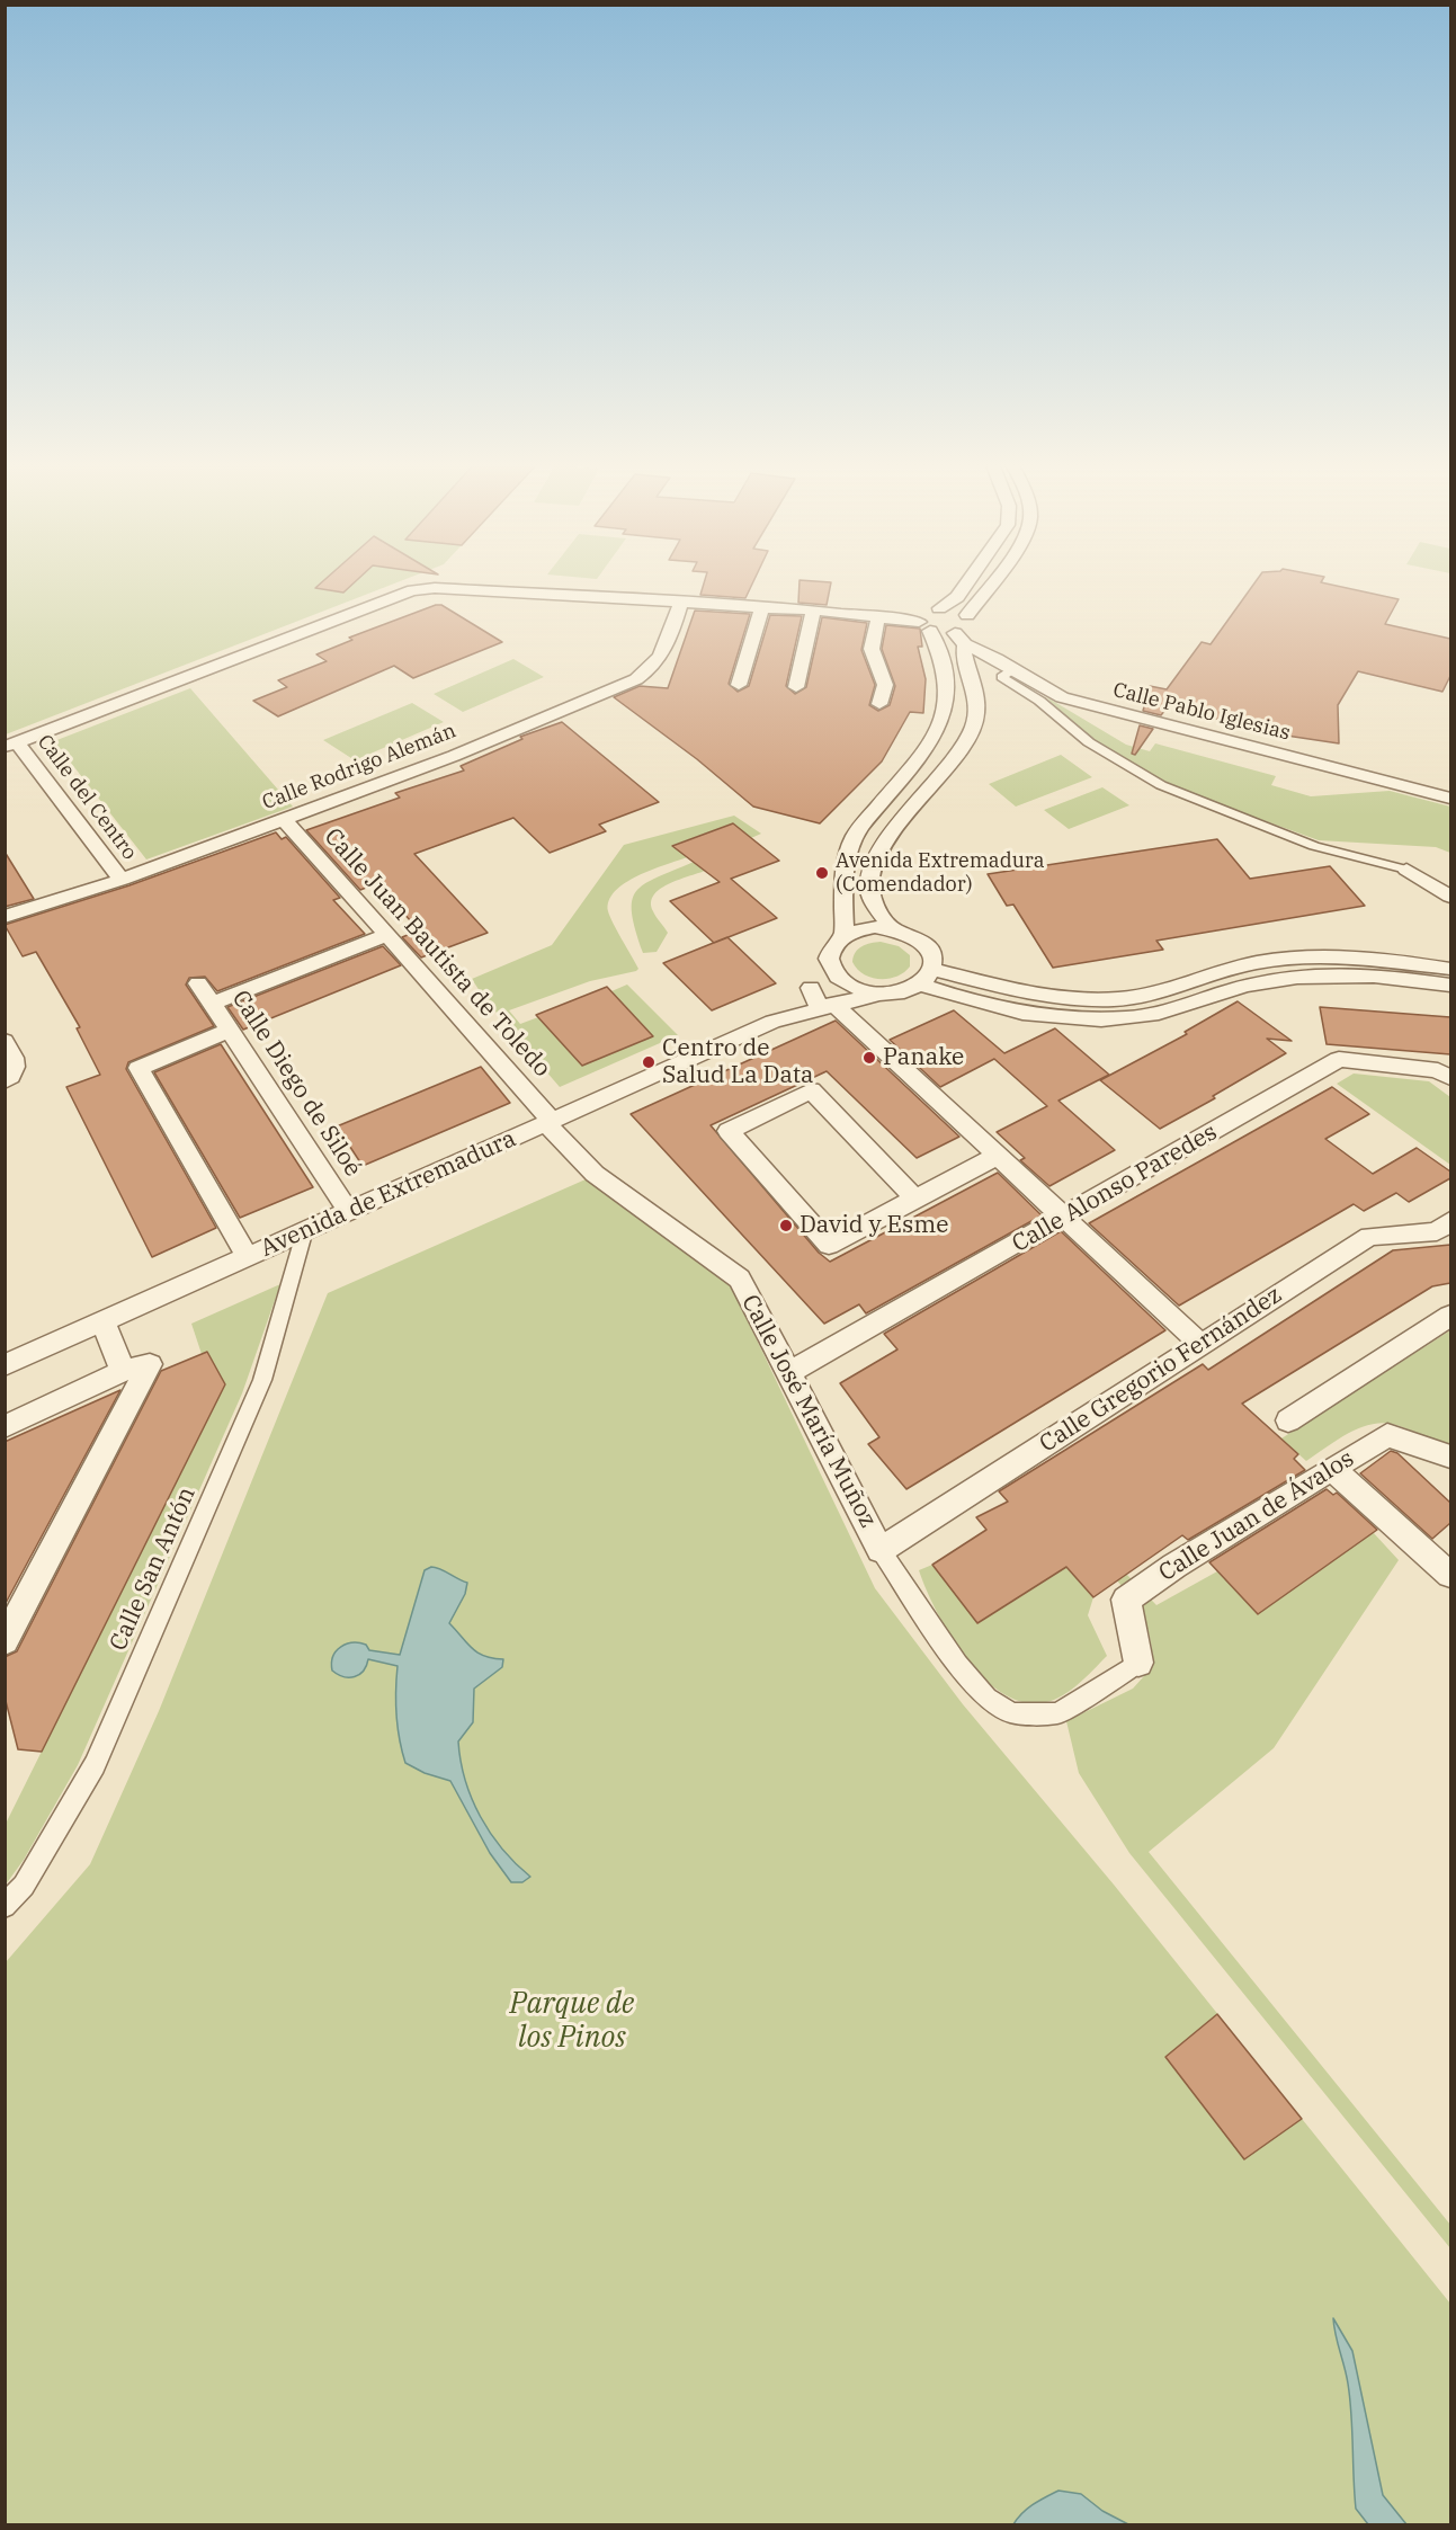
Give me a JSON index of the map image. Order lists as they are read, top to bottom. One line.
{"streets":{"street":["Calle Pablo Iglesias","Calle Rodrigo Alemán","Calle del Centro","Calle Juan Bautista de Toledo","Calle Diego de Siloé","Calle Alonso Paredes","Avenida de Extremadura","Calle Gregorio Fernández","Calle José María Muñoz","Calle Juan de Ávalos","Calle San Antón"]},"crossings":[["Calle Rodrigo Alemán","Calle del Centro"],["Calle Rodrigo Alemán","Calle Juan Bautista de Toledo"],["Calle Juan Bautista de Toledo","Avenida de Extremadura"],["Calle Juan Bautista de Toledo","Calle José María Muñoz"],["Calle Diego de Siloé","Avenida de Extremadura"],["Calle Alonso Paredes","Calle José María Muñoz"],["Avenida de Extremadura","Calle José María Muñoz"],["Avenida de Extremadura","Calle San Antón"],["Calle Gregorio Fernández","Calle José María Muñoz"]],"parks":["Parque de los Pinos"],"places":["Avenida Extremadura (Comendador)","Panake","Centro de Salud La Data","David y Esme"]}
